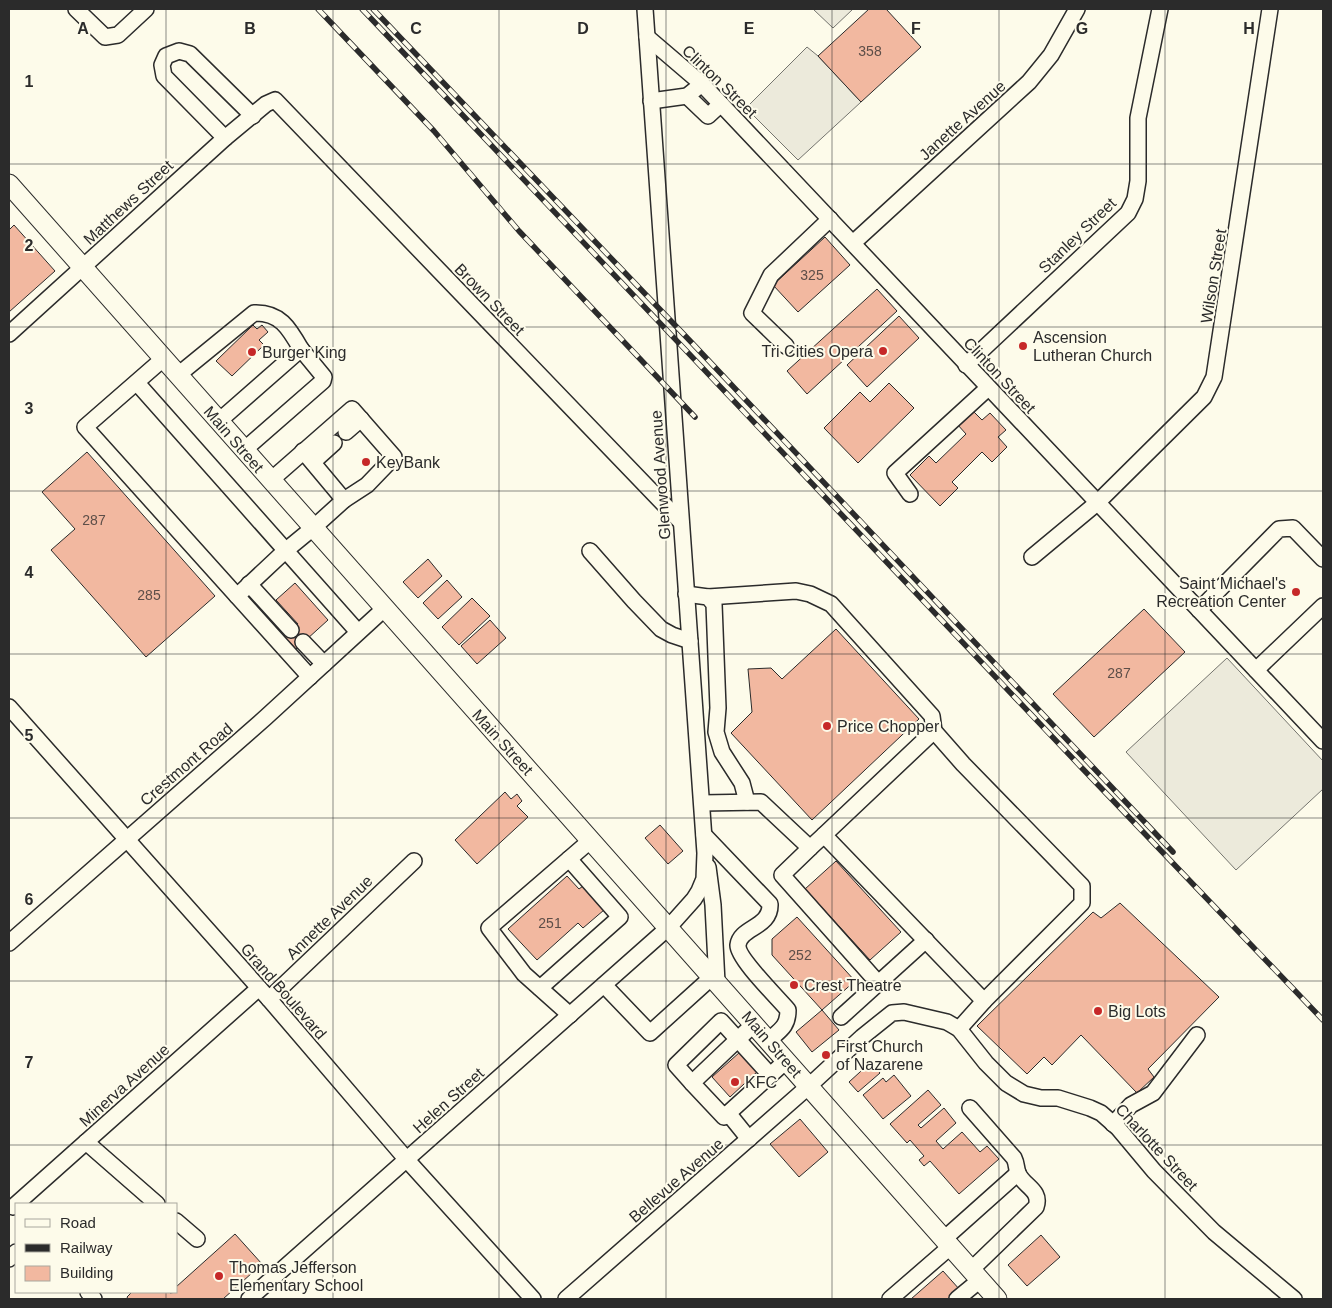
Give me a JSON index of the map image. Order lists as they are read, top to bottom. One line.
{"streets":{"main road":["Main Street"],"street":["Clinton Street","Janette Avenue","Matthews Street","Stanley Street","Wilson Street","Brown Street","Glenwood Avenue","Crestmont Road","Annette Avenue","Grand Boulevard","Minerva Avenue","Helen Street","Charlotte Street","Bellevue Avenue"]},"crossings":[["Clinton Street","Janette Avenue"],["Clinton Street","Stanley Street"],["Clinton Street","Wilson Street"],["Clinton Street","Glenwood Avenue"],["Matthews Street","Brown Street"],["Matthews Street","Main Street"],["Brown Street","Glenwood Avenue"],["Main Street","Glenwood Avenue"],["Main Street","Crestmont Road"],["Main Street","Helen Street"],["Main Street","Bellevue Avenue"],["Glenwood Avenue","Helen Street"],["Crestmont Road","Grand Boulevard"],["Annette Avenue","Grand Boulevard"],["Annette Avenue","Minerva Avenue"],["Grand Boulevard","Minerva Avenue"],["Grand Boulevard","Helen Street"],["Charlotte Street","Bellevue Avenue"]],"places":["Ascension Lutheran Church","Tri Cities Opera","Burger King","KeyBank","Saint Michael's Recreation Center","Price Chopper","Crest Theatre","Big Lots","First Church of Nazarene","KFC","Thomas Jefferson Elementary School"],"house_numbers":["358","325","287","285","287","251","252"],"legend":["Road","Railway","Building"],"grid":{"columns":["A","B","C","D","E","F","G","H"],"rows":["1","2","3","4","5","6","7"]}}
